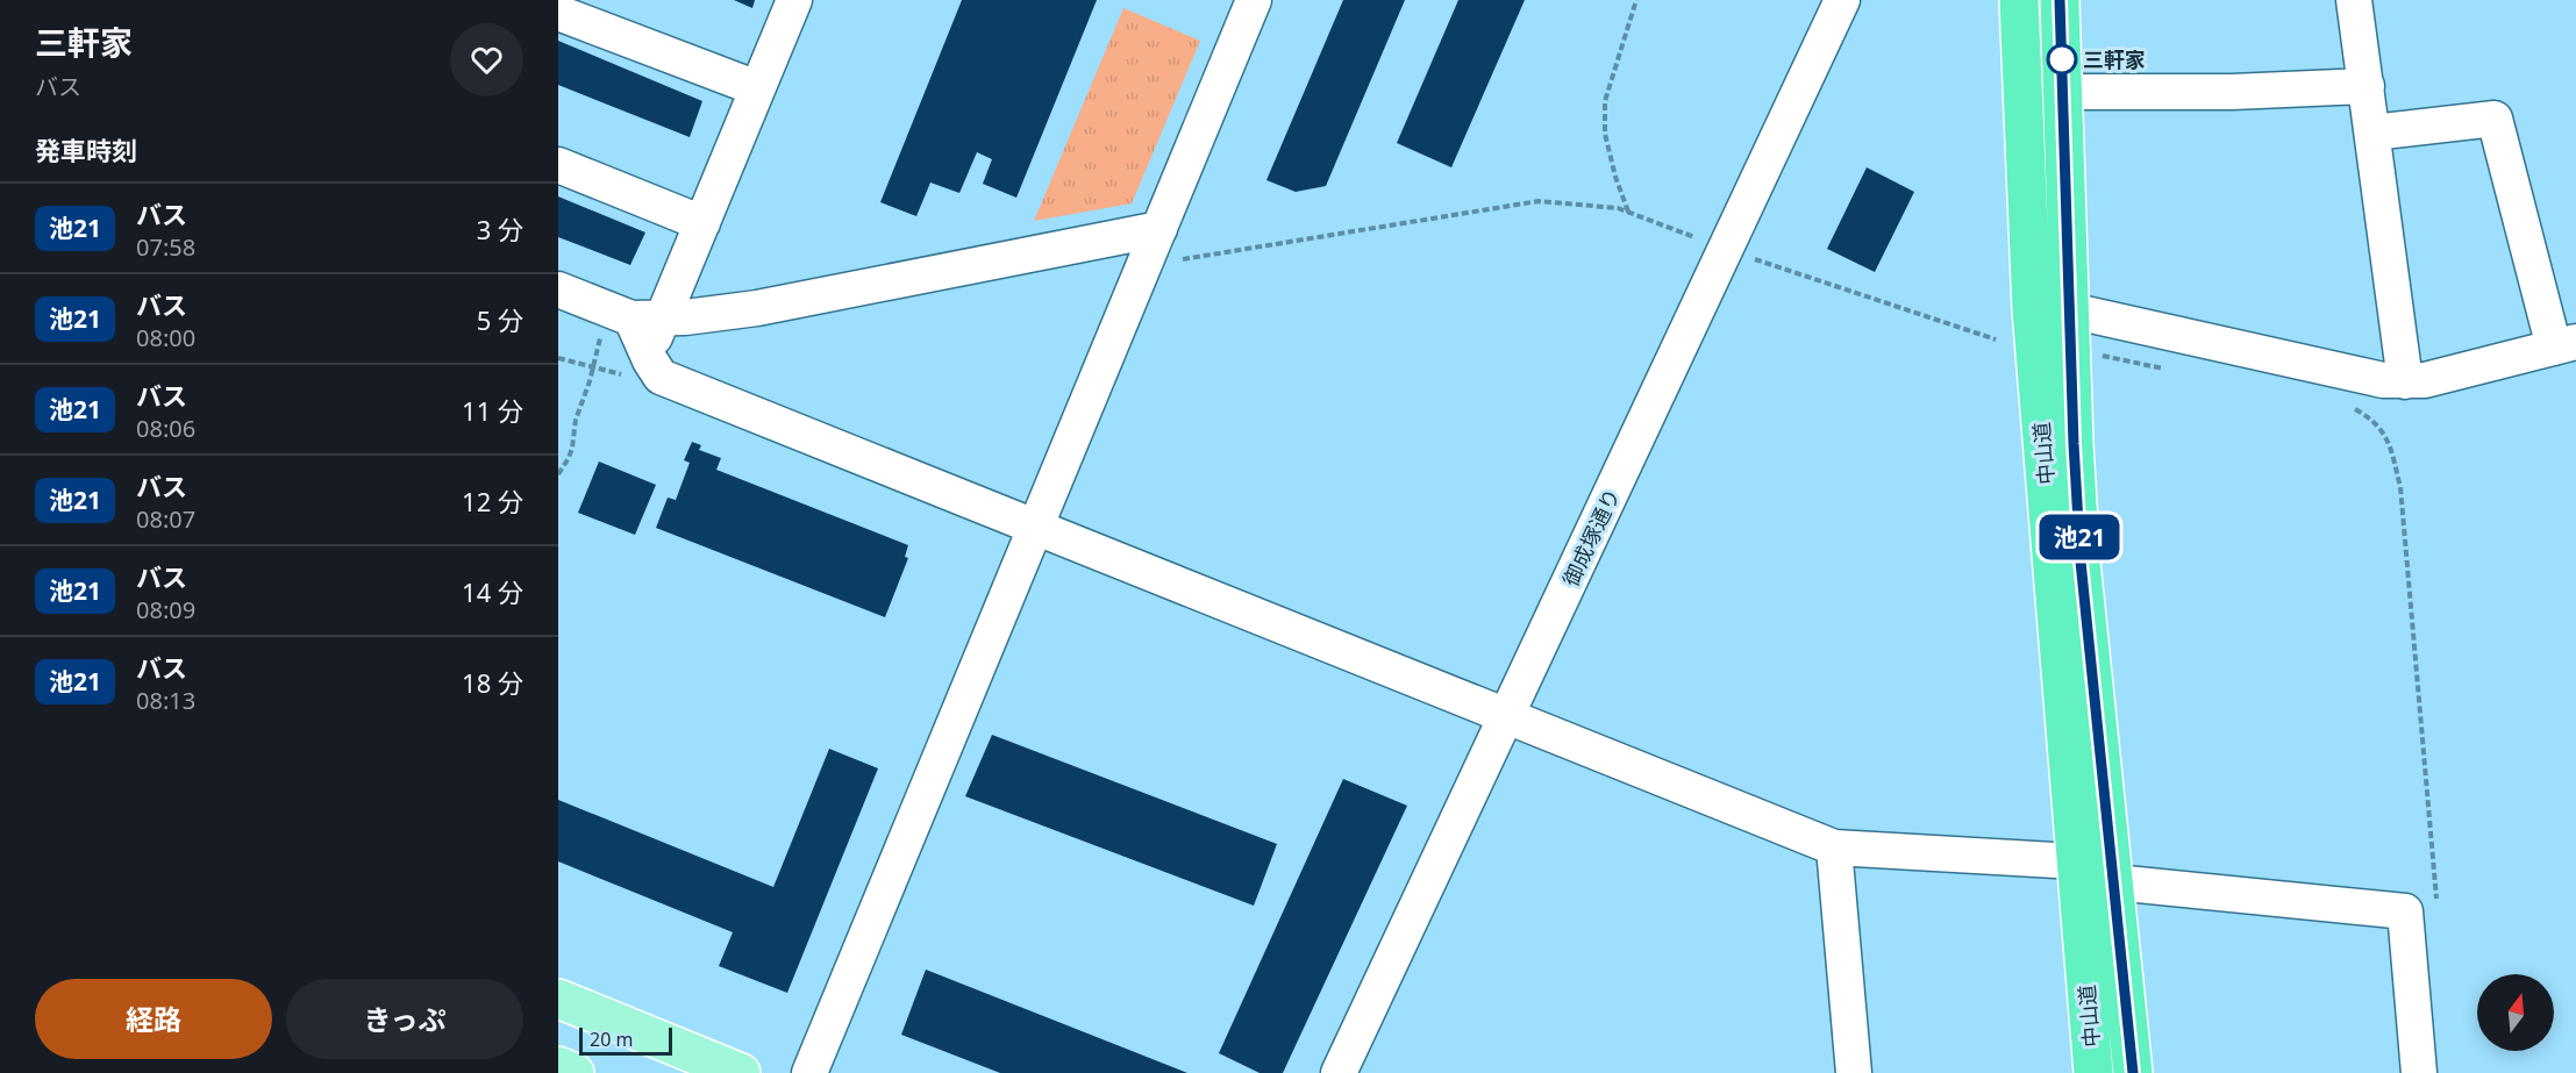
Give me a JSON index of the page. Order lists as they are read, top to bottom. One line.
{"streets":{"highway":["中山道"],"street":["御成塚通り"]},"places":["三軒家"],"lines":["bus line 池21"],"scale_bar":"20 m","north":"top","page":{"heading":[["三軒家","バス"],"発車時刻"],"on_map":"池21","list":[{"mark":"池21","name":"バス","note":"07:58","value":"3 分"},{"mark":"池21","name":"バス","note":"08:00","value":"5 分"},{"mark":"池21","name":"バス","note":"08:06","value":"11 分"},{"mark":"池21","name":"バス","note":"08:07","value":"12 分"},{"mark":"池21","name":"バス","note":"08:09","value":"14 分"},{"mark":"池21","name":"バス","note":"08:13","value":"18 分"}],"buttons":["経路","きっぷ"],"scale":"20 m"}}
